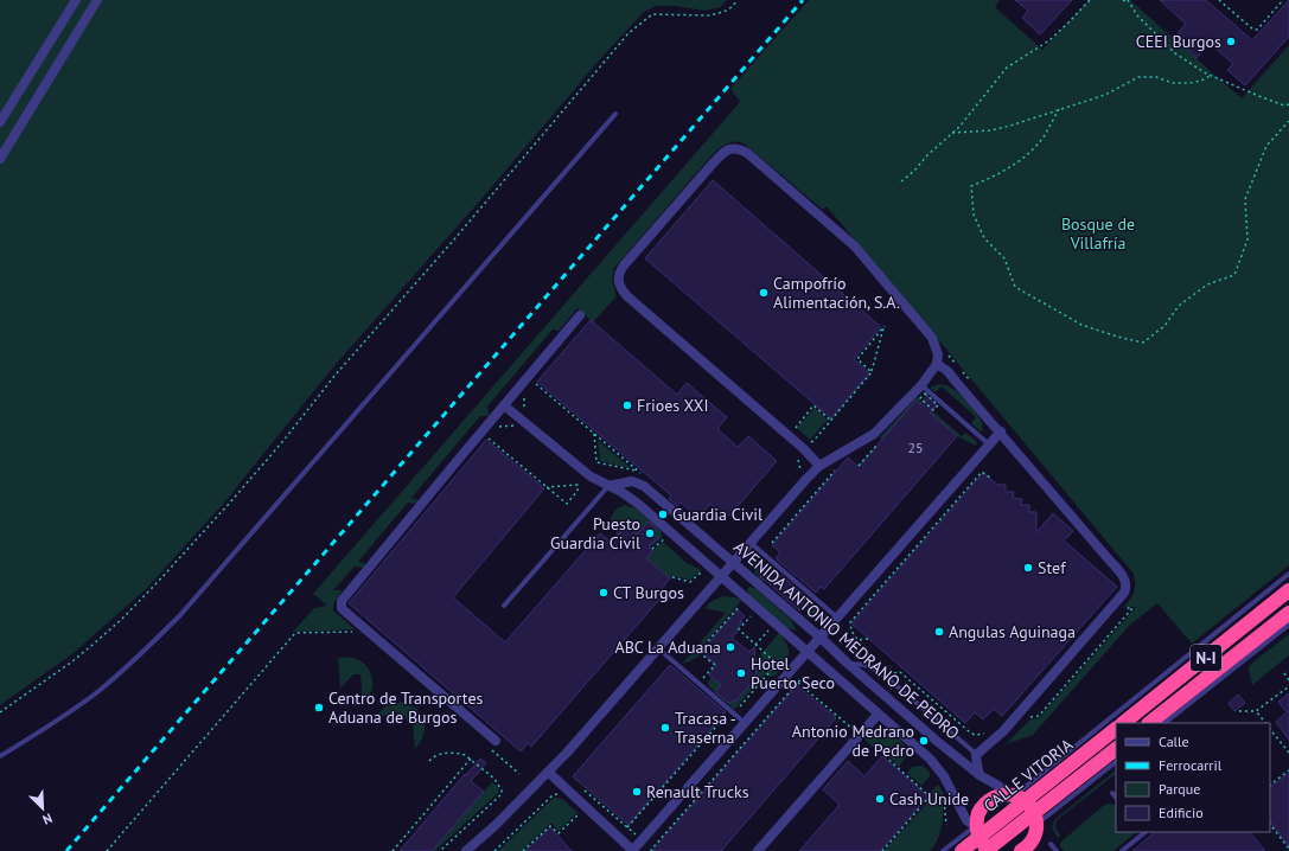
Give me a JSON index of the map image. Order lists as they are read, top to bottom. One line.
{"streets":{"highway":["N-I","CALLE VITORIA"],"street":["AVENIDA ANTONIO MEDRANO DE PEDRO"]},"crossings":[["AVENIDA ANTONIO MEDRANO DE PEDRO","CALLE VITORIA"]],"parks":["Bosque de Villafría"],"places":["CEEI Burgos","Campofrío Alimentación, S.A.","Frioes XXI","Guardia Civil","Puesto Guardia Civil","Stef","CT Burgos","Angulas Aguinaga","ABC La Aduana","Hotel Puerto Seco","Centro de Transportes Aduana de Burgos","Tracasa - Traserna","Antonio Medrano de Pedro","Renault Trucks","Cash Unide"],"house_numbers":["25"],"legend":["Calle","Ferrocarril","Parque","Edificio"],"north":"bottom right"}
